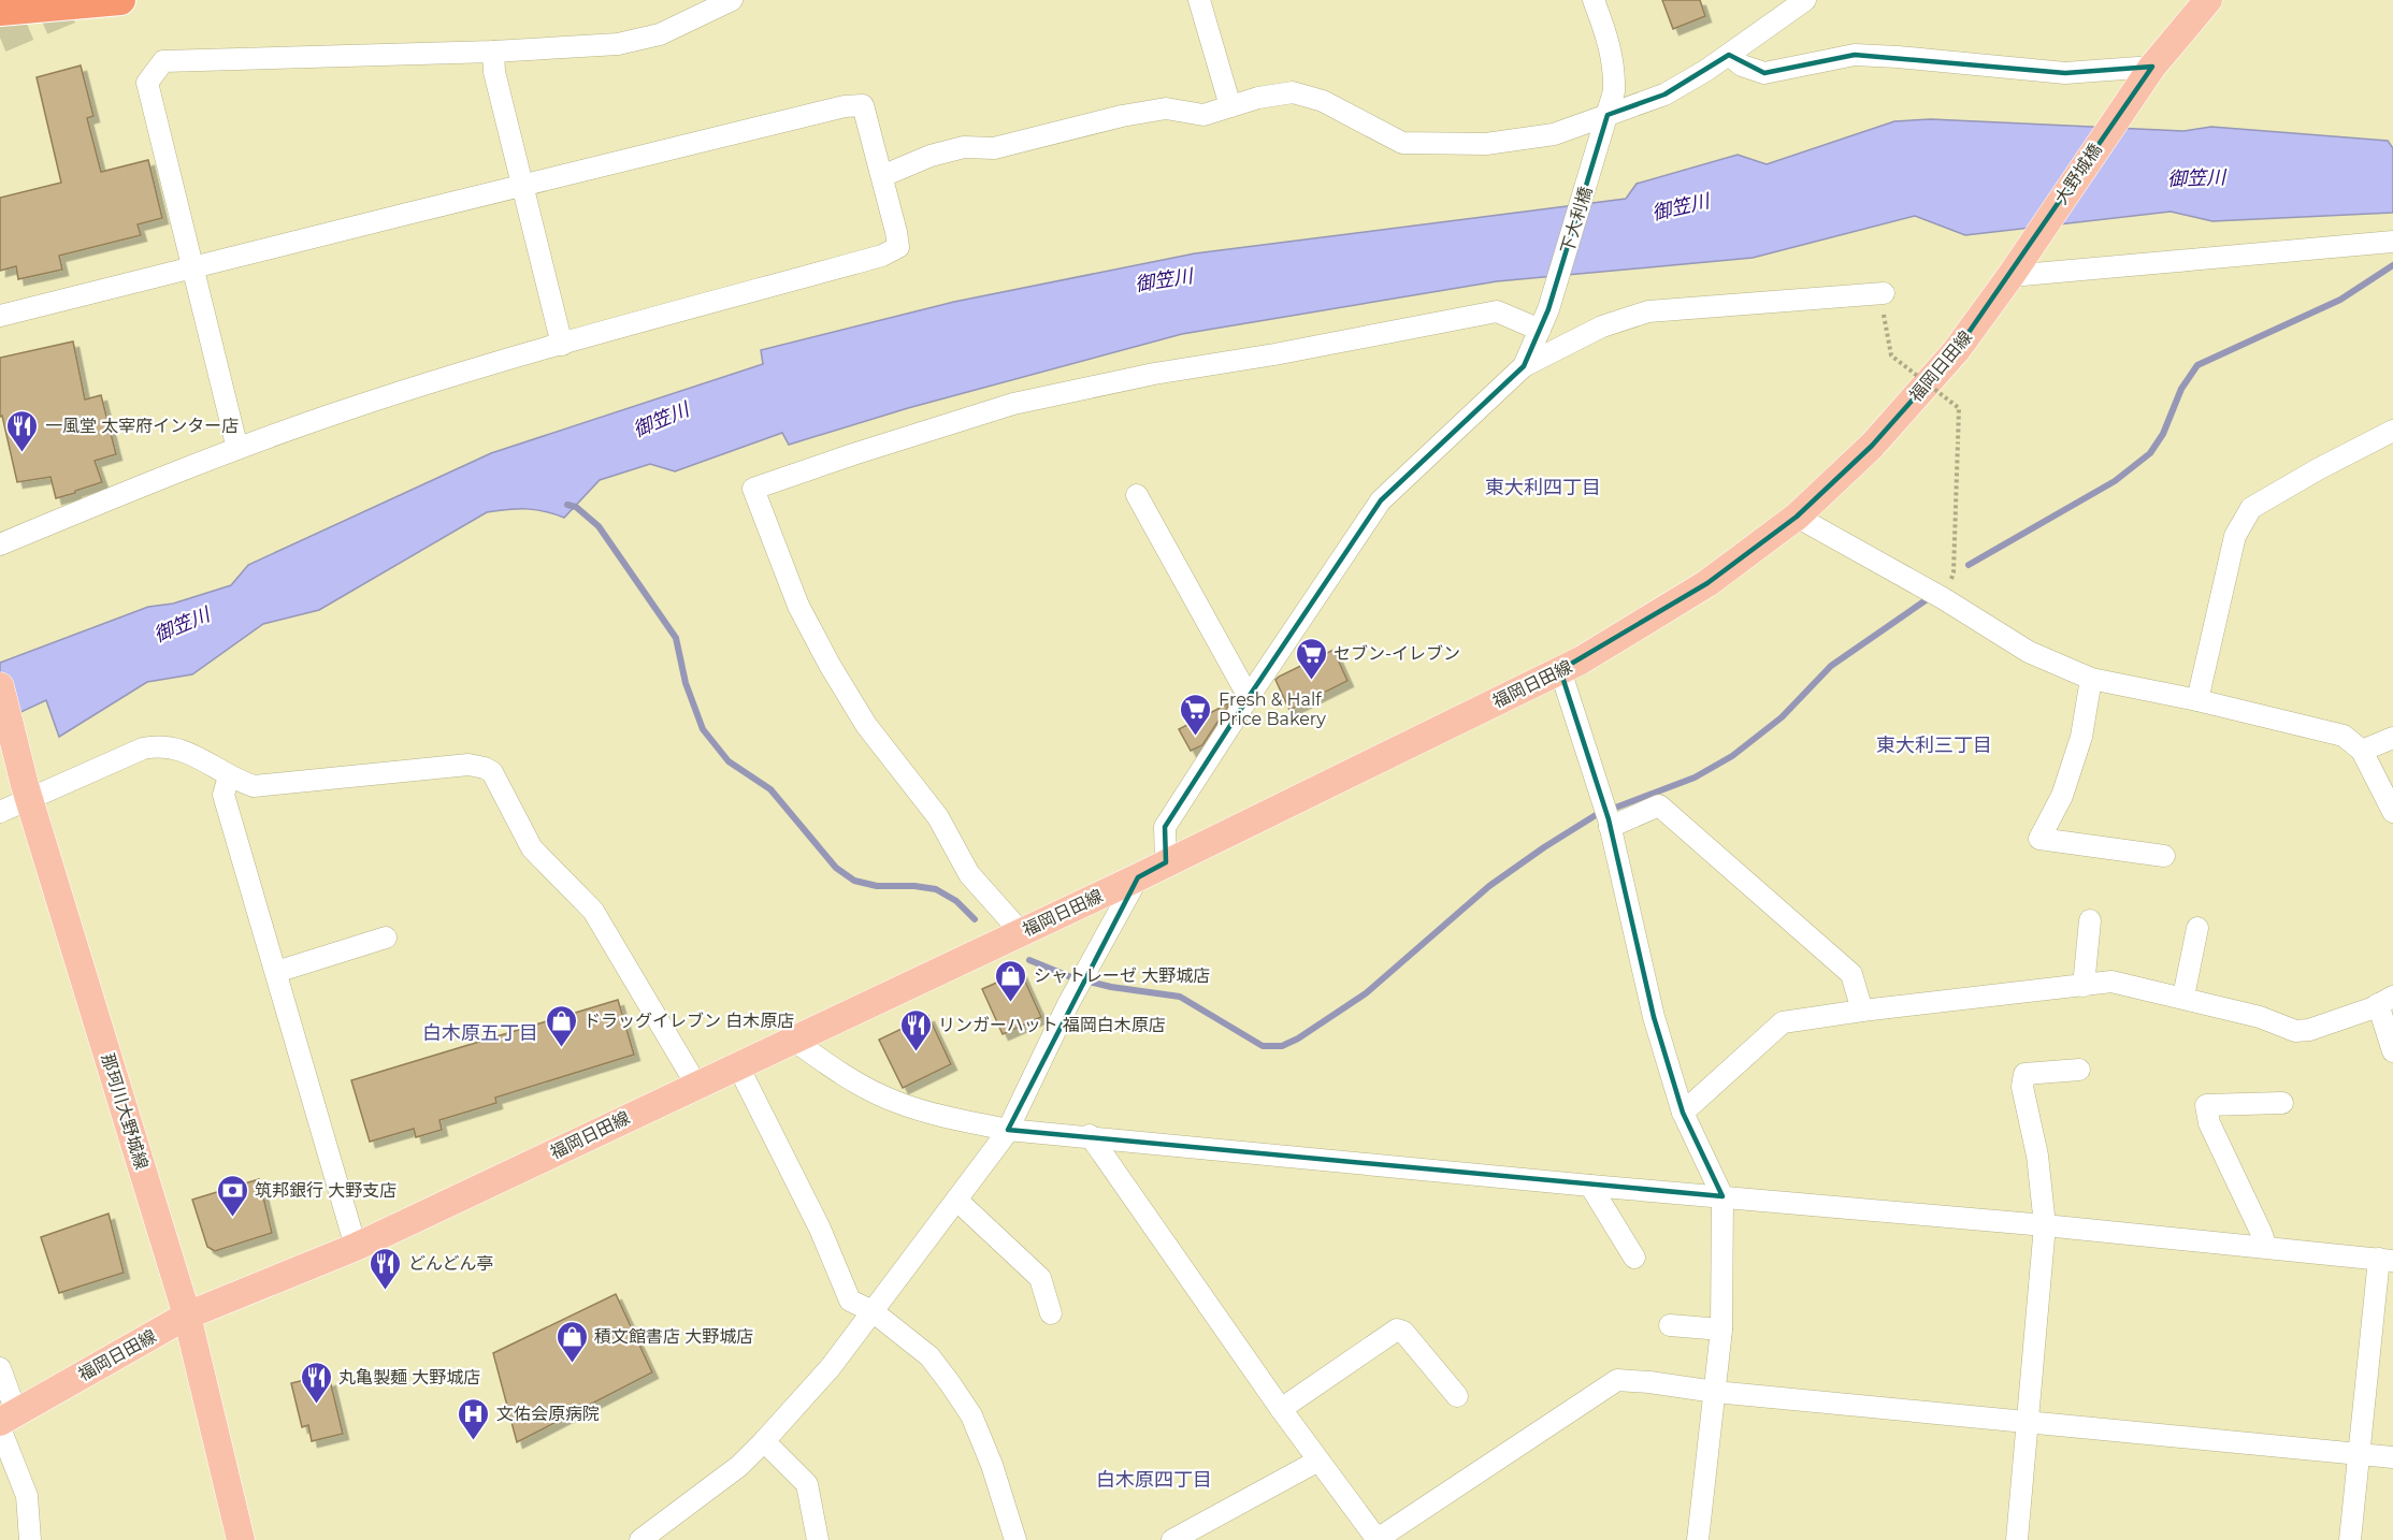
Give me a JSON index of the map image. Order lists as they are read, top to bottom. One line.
{"streets":{"main road":["大野城橋","福岡日田線","那珂川大野城線"],"street":["下大利橋"]},"crossings":[["大野城橋","福岡日田線"],["福岡日田線","那珂川大野城線"]],"districts":["東大利四丁目","東大利三丁目","白木原五丁目","白木原四丁目"],"water":["御笠川"],"places":{"restaurant":["一風堂 太宰府インター店","リンガーハット 福岡白木原店","どんどん亭","丸亀製麺 大野城店"],"supermarket":["セブン-イレブン","Fresh & Half Price Bakery"],"shop":["シャトレーゼ 大野城店","ドラッグイレブン 白木原店","積文館書店 大野城店"],"bank":["筑邦銀行 大野支店"],"hospital":["文佑会原病院"]}}
